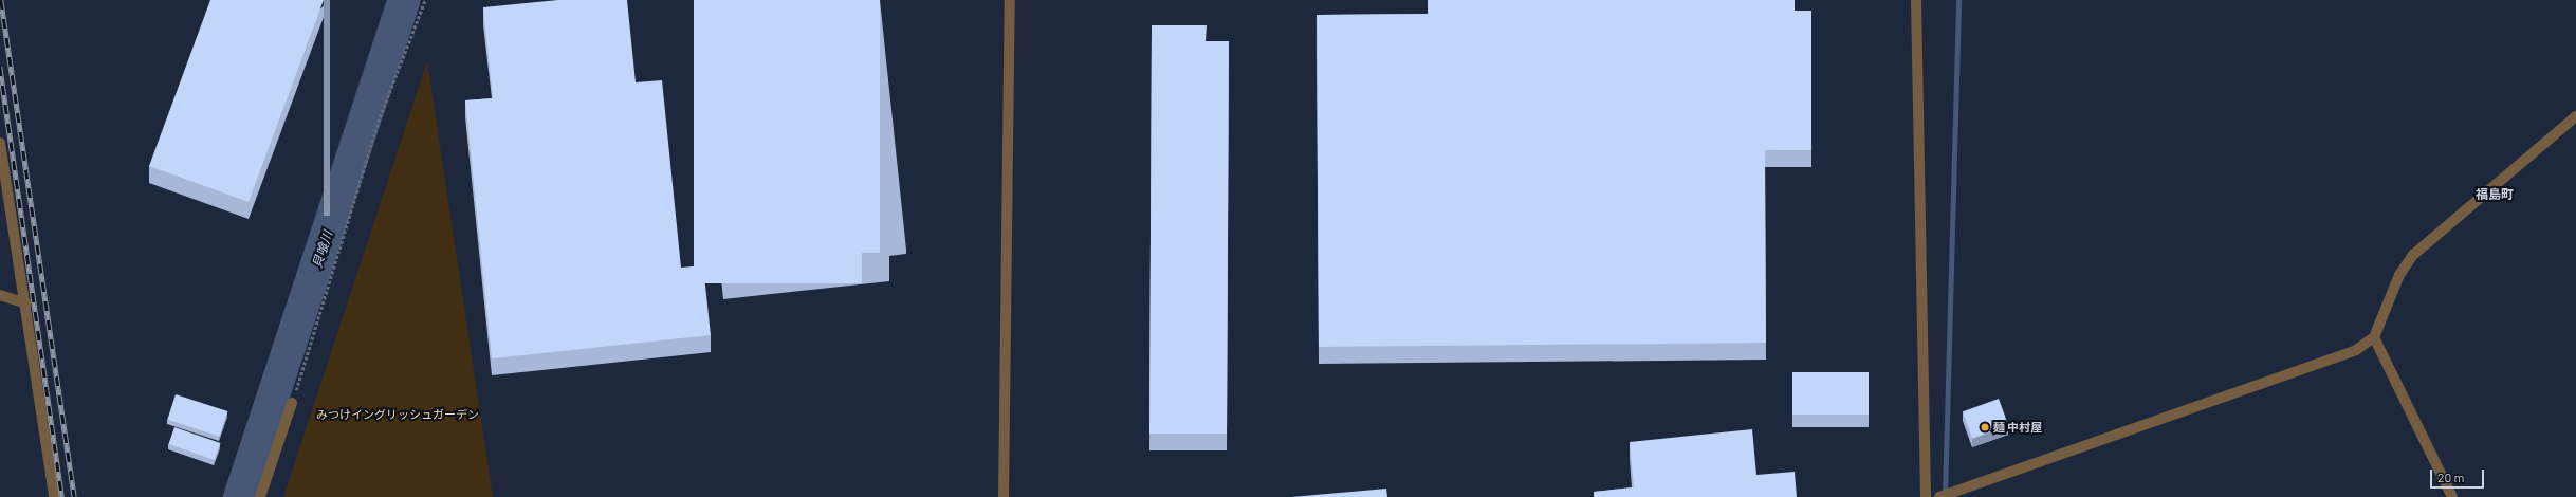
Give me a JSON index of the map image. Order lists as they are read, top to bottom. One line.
{"districts":["福島町"],"water":["貝喰川"],"parks":["みつけイングリッシュガーデン"],"places":["麺 中村屋"],"scale_bar":"20 m"}
